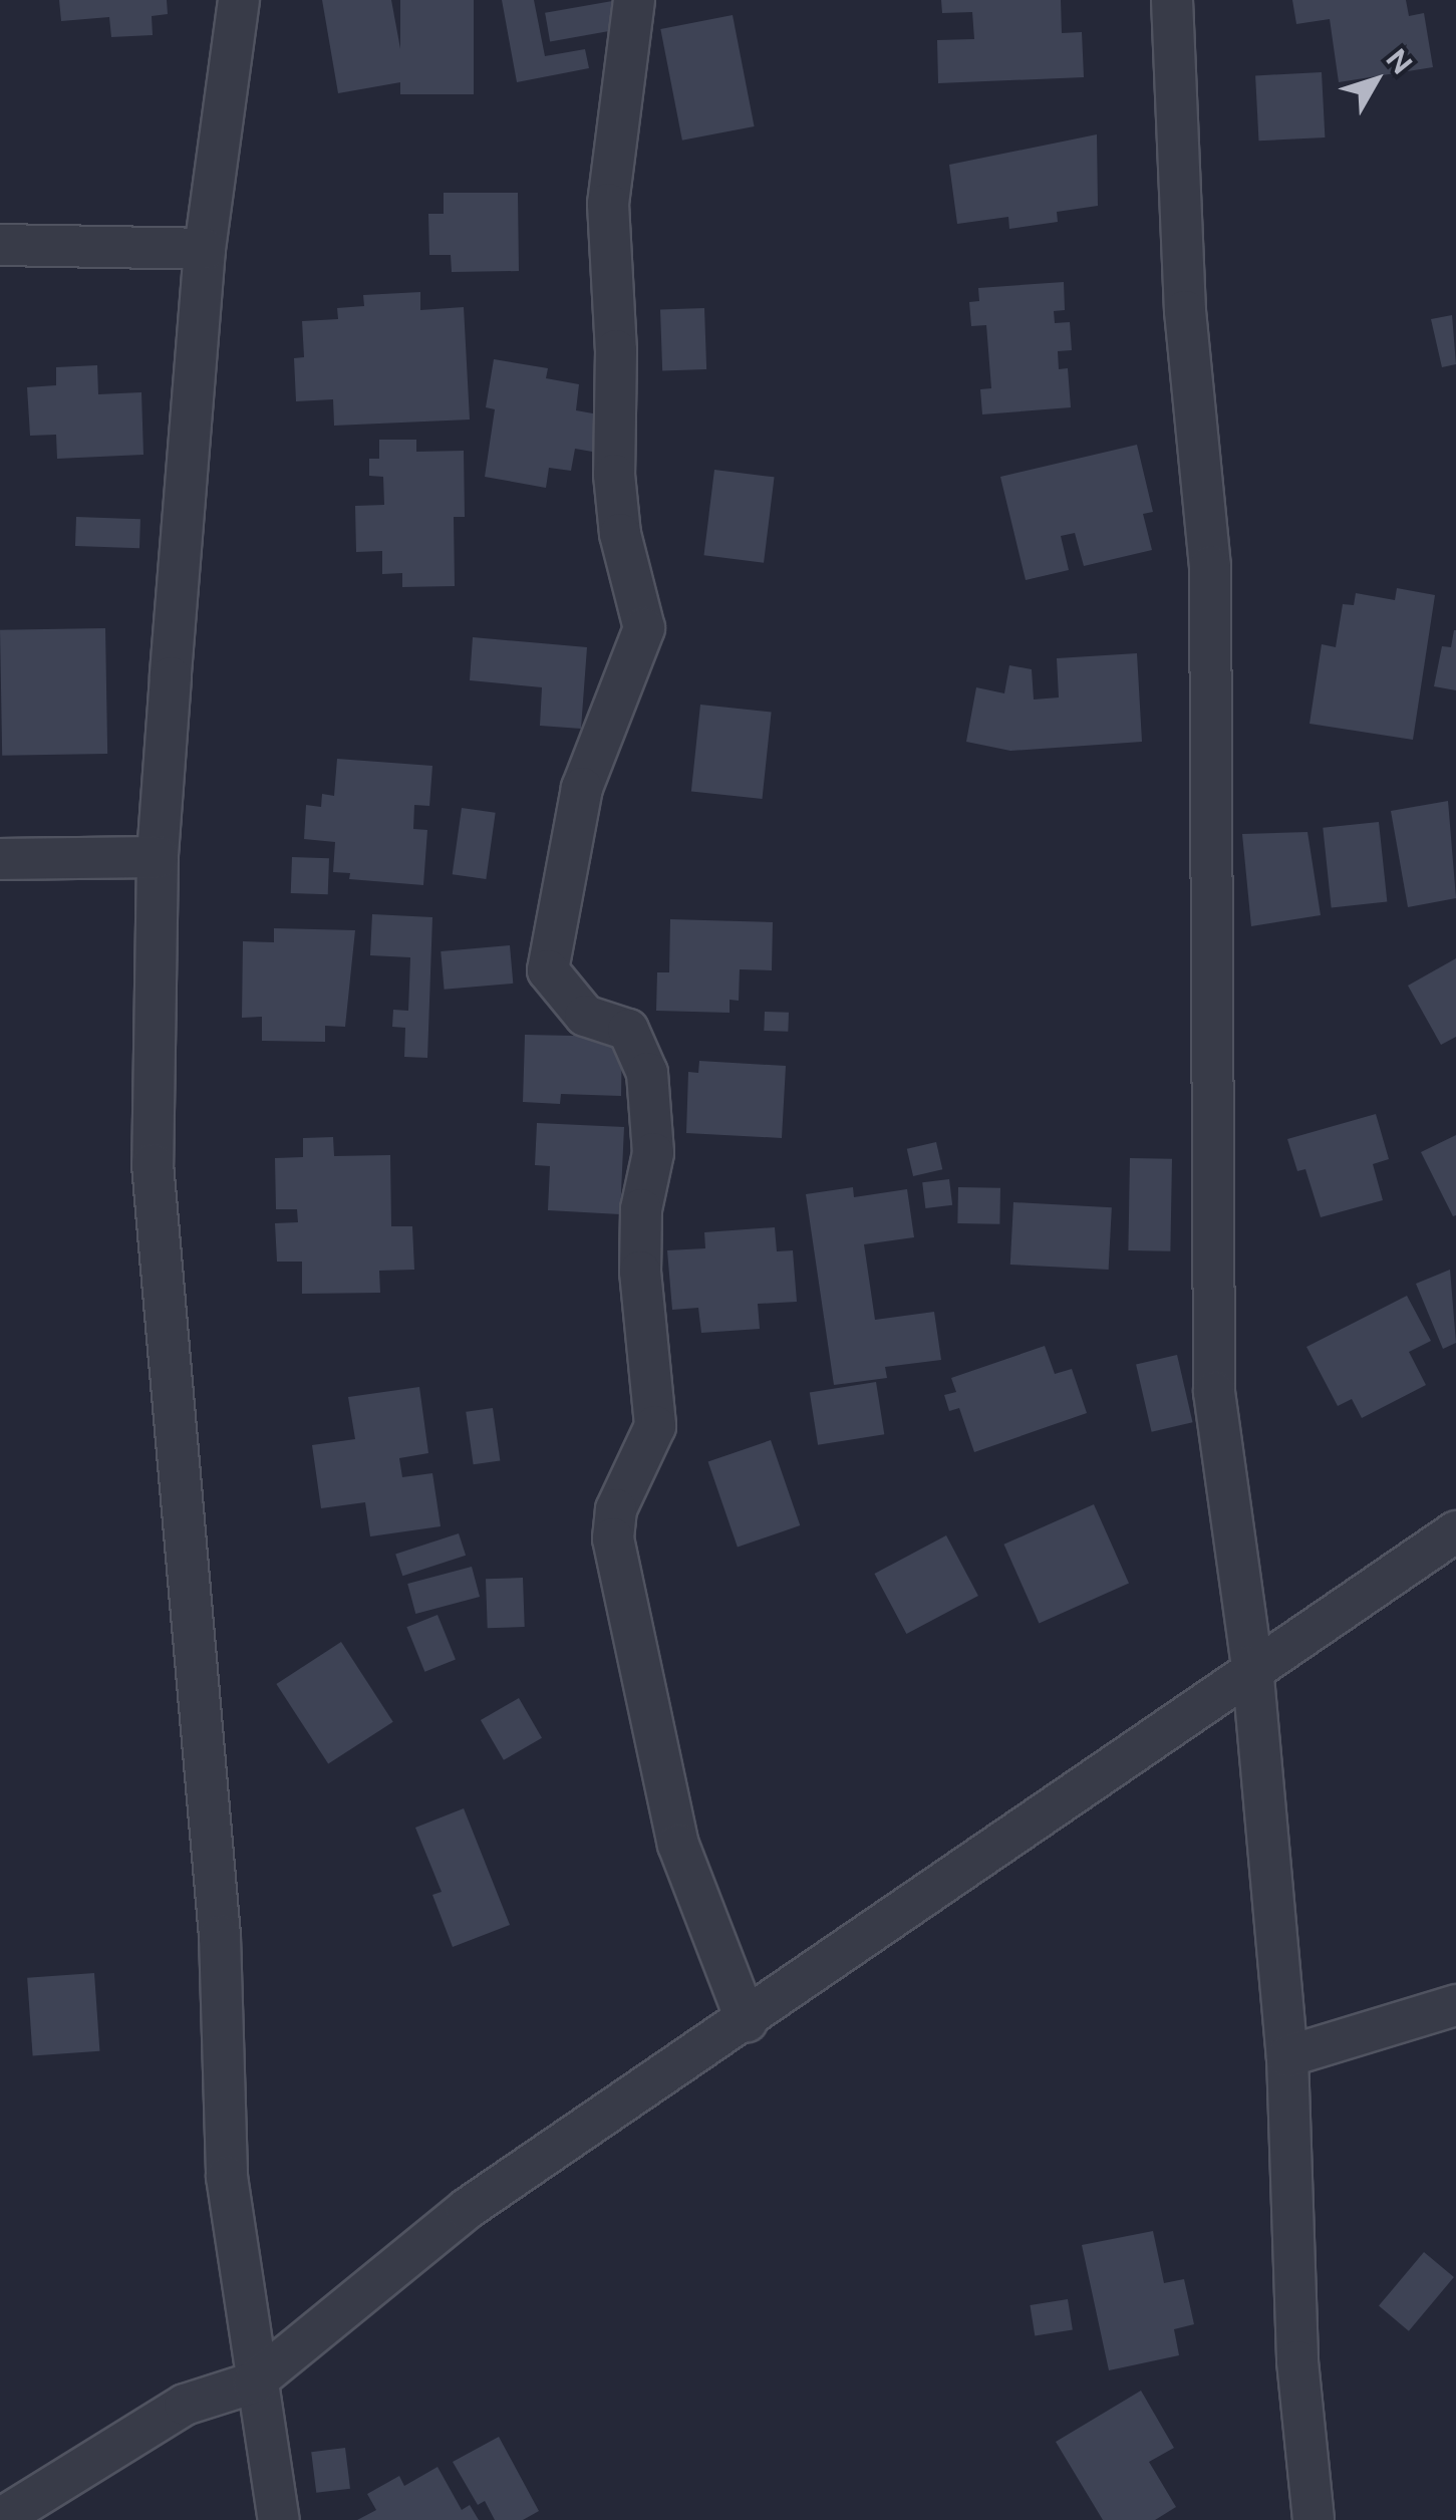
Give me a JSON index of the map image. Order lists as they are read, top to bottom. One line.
{"north":"top right"}
